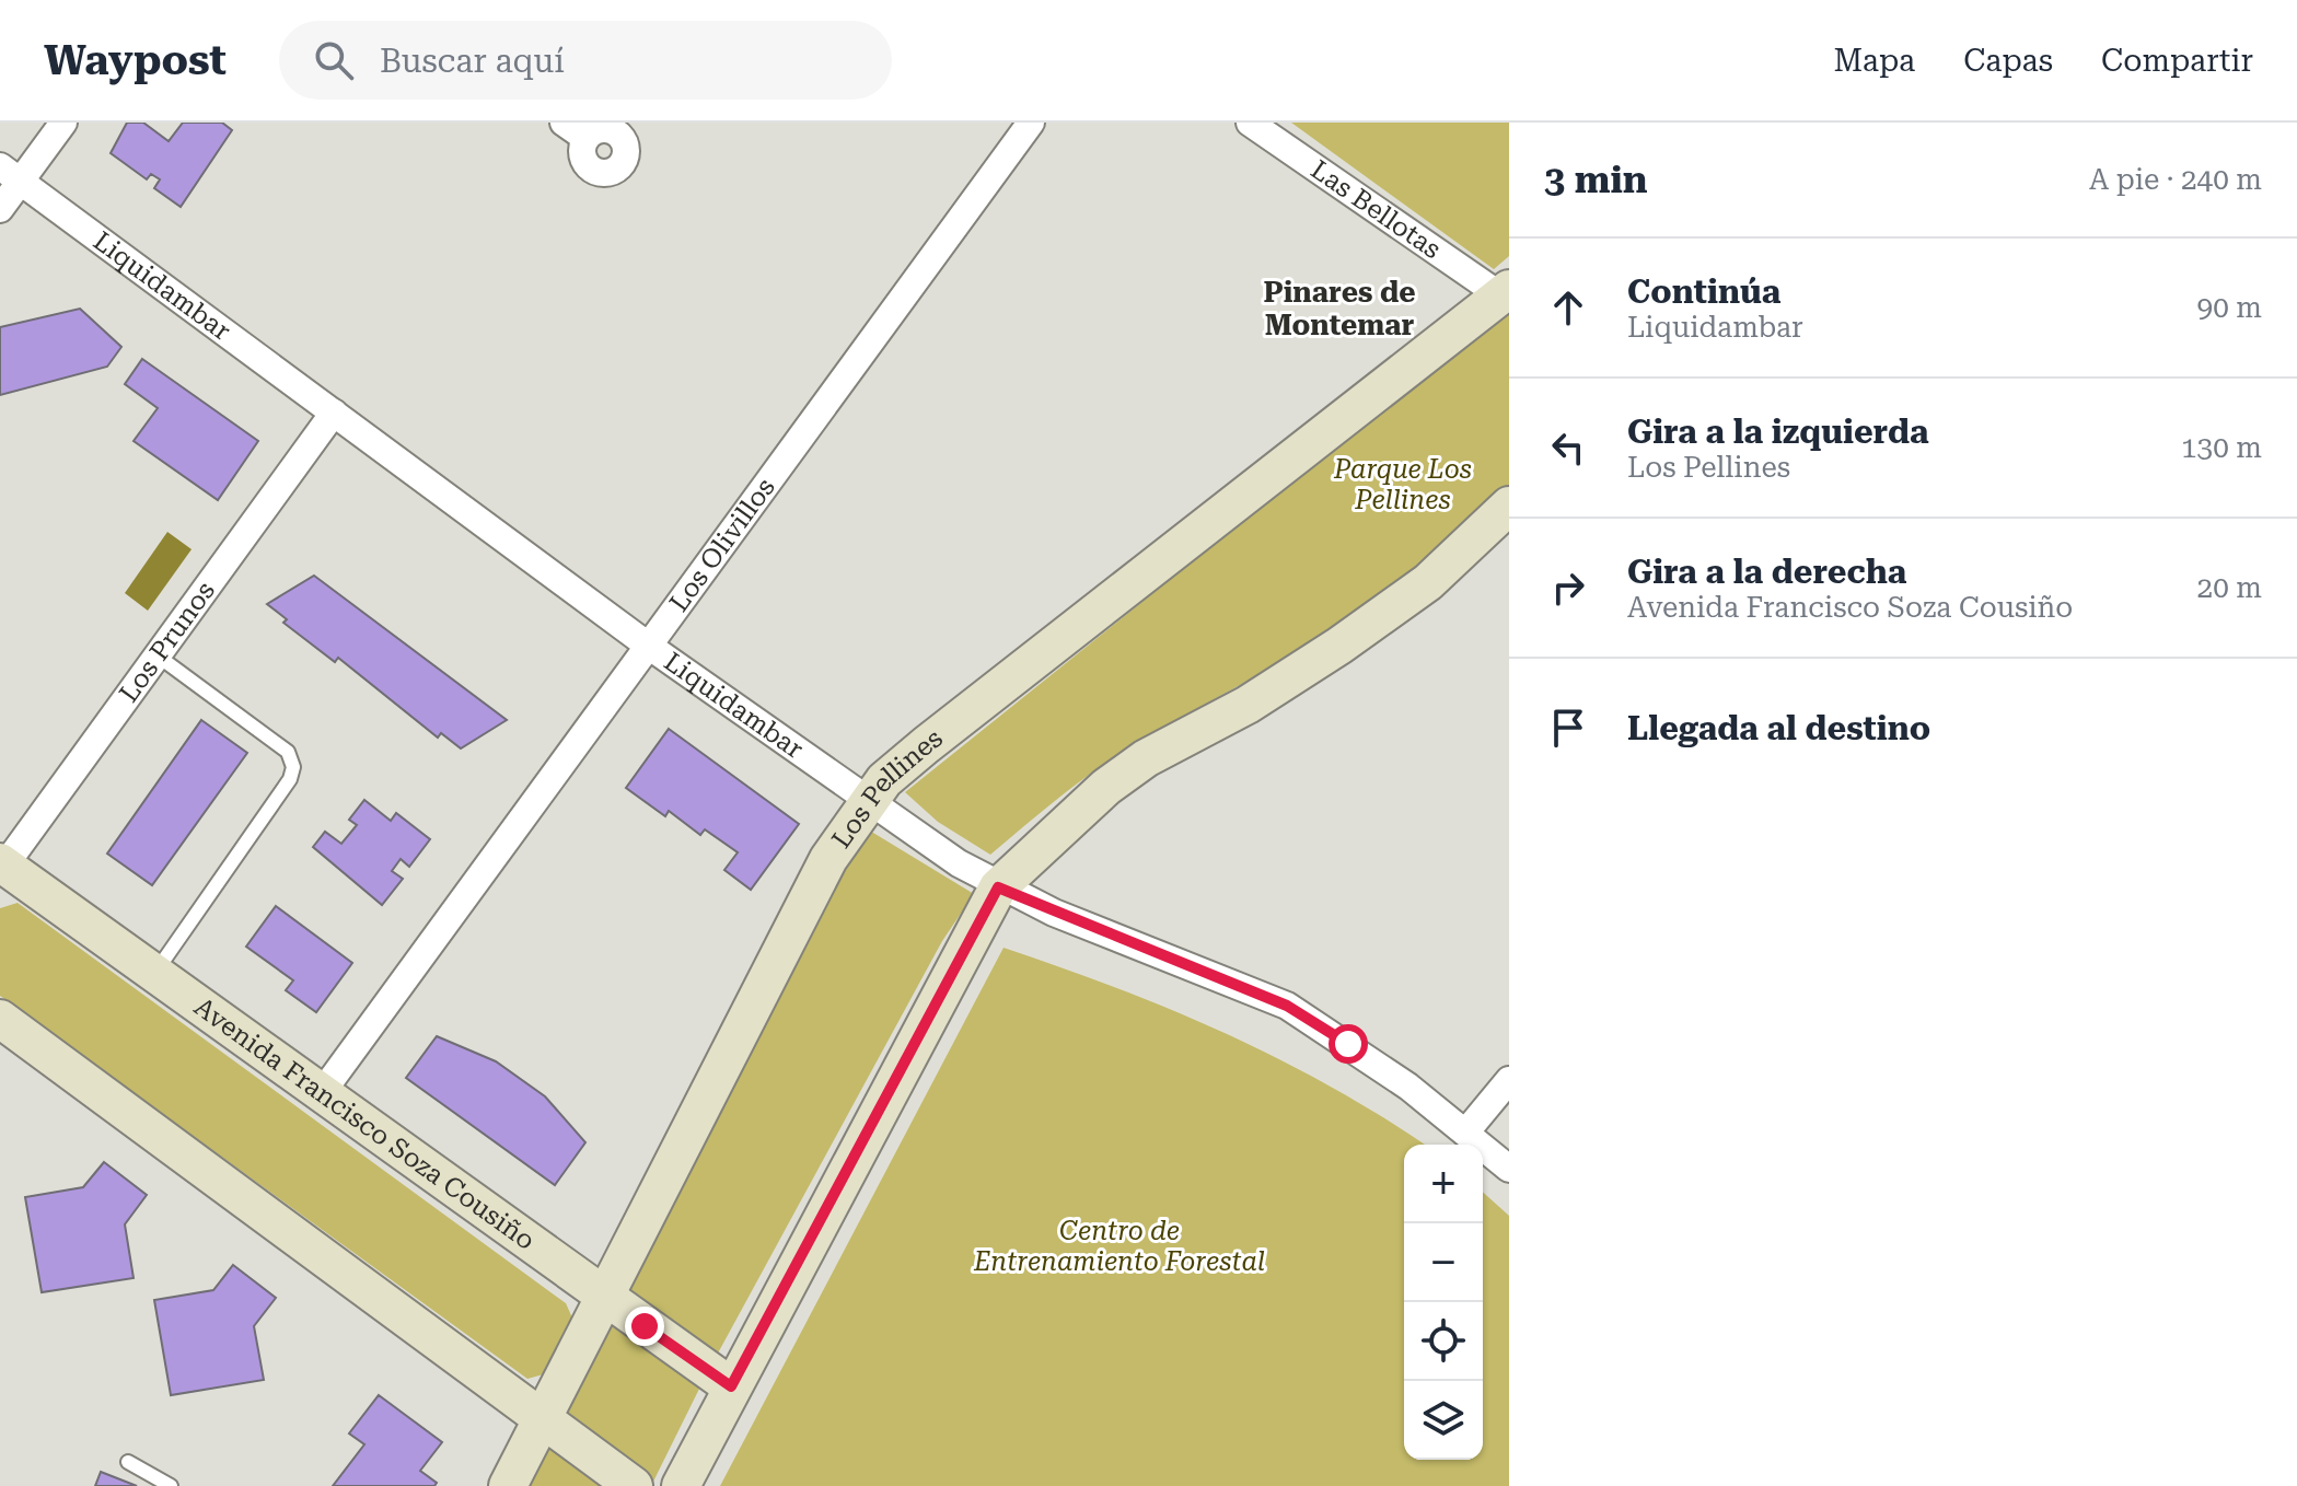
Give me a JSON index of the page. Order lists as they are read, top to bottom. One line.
{"streets":{"main road":["Los Pellines","Avenida Francisco Soza Cousiño"],"street":["Las Bellotas","Liquidambar","Los Olivillos","Los Prunos"]},"crossings":[["Las Bellotas","Los Pellines"],["Liquidambar","Los Olivillos"],["Liquidambar","Los Prunos"],["Liquidambar","Los Pellines"],["Los Olivillos","Avenida Francisco Soza Cousiño"],["Los Prunos","Avenida Francisco Soza Cousiño"],["Los Pellines","Avenida Francisco Soza Cousiño"]],"districts":["Pinares de Montemar"],"parks":["Parque Los Pellines","Centro de Entrenamiento Forestal"],"page":{"header":"Waypost","search":"Buscar aquí","nav":["Mapa","Capas","Compartir"],"heading":["3 min","A pie · 240 m"],"list":[["Continúa","Liquidambar","90 m"],["Gira a la izquierda","Los Pellines","130 m"],["Gira a la derecha","Avenida Francisco Soza Cousiño","20 m"],"Llegada al destino"],"map_buttons":["+","−"]}}
